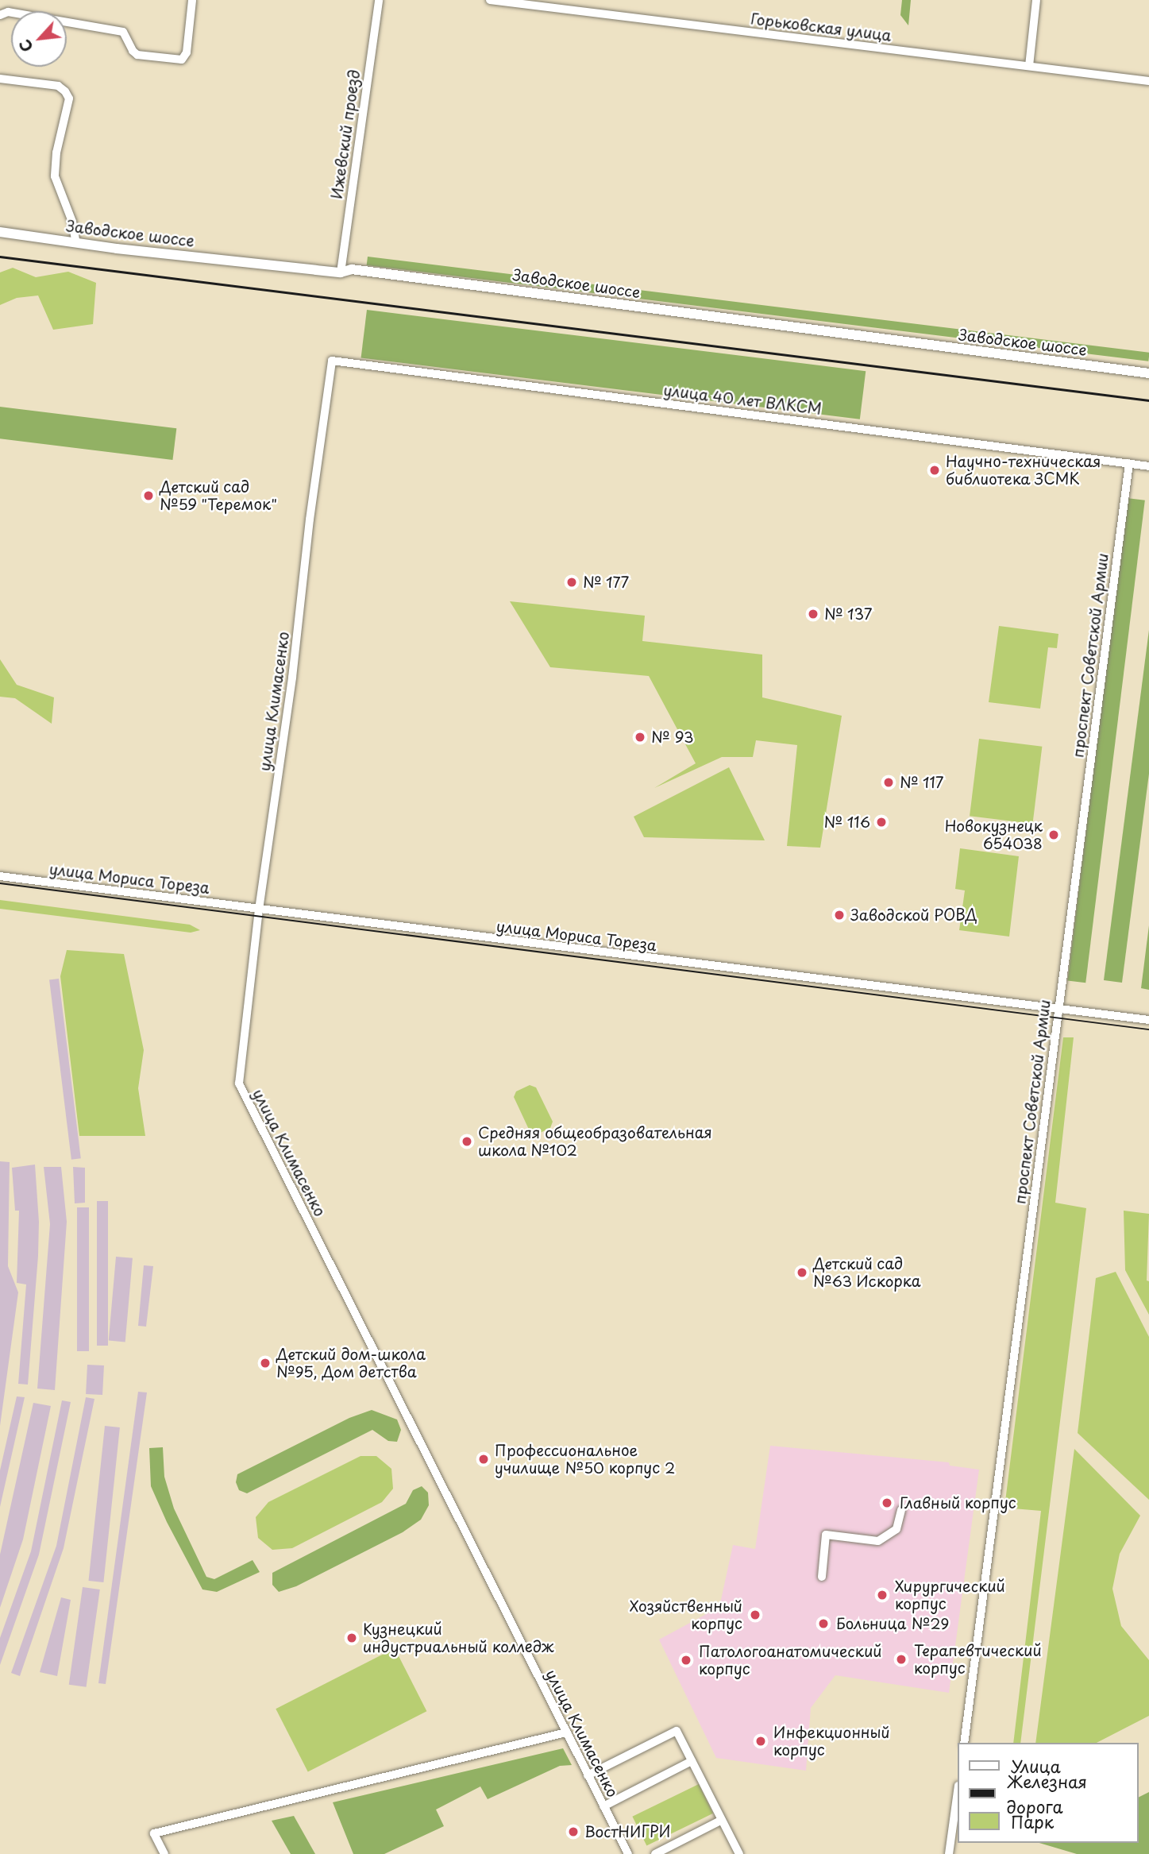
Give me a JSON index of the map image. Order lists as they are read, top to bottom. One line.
{"streets":{"main road":["Заводское шоссе"],"street":["Горьковская улица","Ижевский проезд","улица 40 лет ВЛКСМ","проспект Советской Армии","улица Климасенко","улица Мориса Тореза"]},"crossings":[["Ижевский проезд","Заводское шоссе"],["улица 40 лет ВЛКСМ","проспект Советской Армии"],["улица 40 лет ВЛКСМ","улица Климасенко"],["проспект Советской Армии","улица Мориса Тореза"],["улица Климасенко","улица Мориса Тореза"]],"places":["Научно-техническая библиотека ЗСМК","Детский сад №59 \"Теремок\"","№ 177","№ 137","№ 93","№ 117","№ 116","Новокузнецк 654038","Заводской РОВД","Средняя общеобразовательная школа №102","Детский сад №63 Искорка","Детский дом-школа №95, Дом детства","Профессиональное училище №50 корпус 2","Главный корпус","Хирургический корпус","Хозяйственный корпус","Больница №29","Кузнецкий индустриальный колледж","Терапевтический корпус","Патологоанатомический корпус","Инфекционный корпус","ВостНИГРИ"],"legend":["Улица","Железная дорога","Парк"],"north":"bottom left"}
